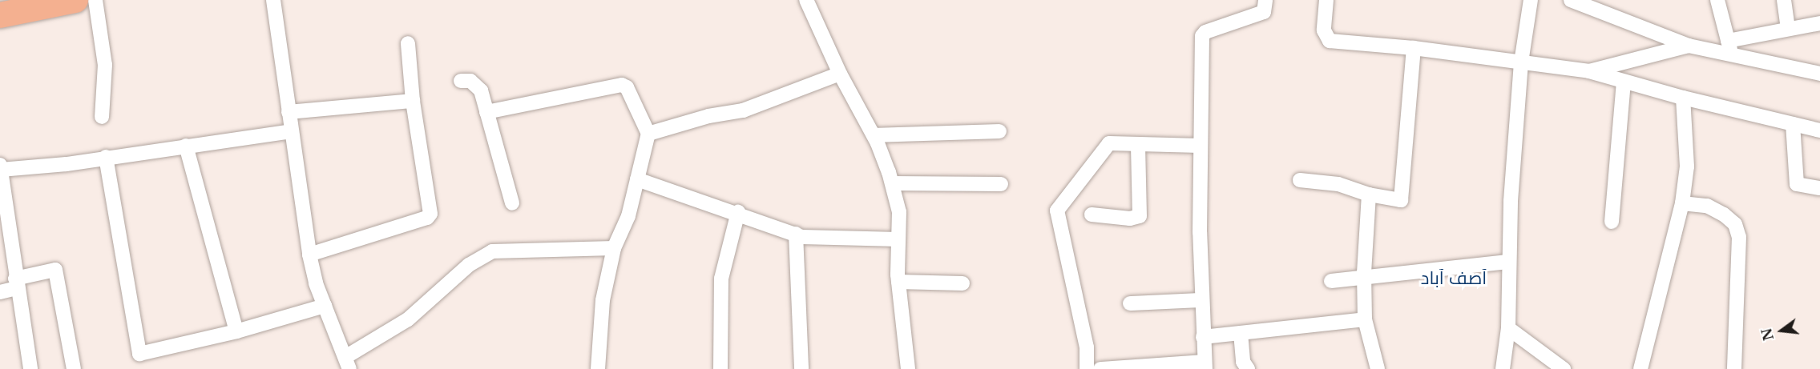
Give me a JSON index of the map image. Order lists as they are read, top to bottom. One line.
{"districts":["آصف آباد"],"north":"left"}
